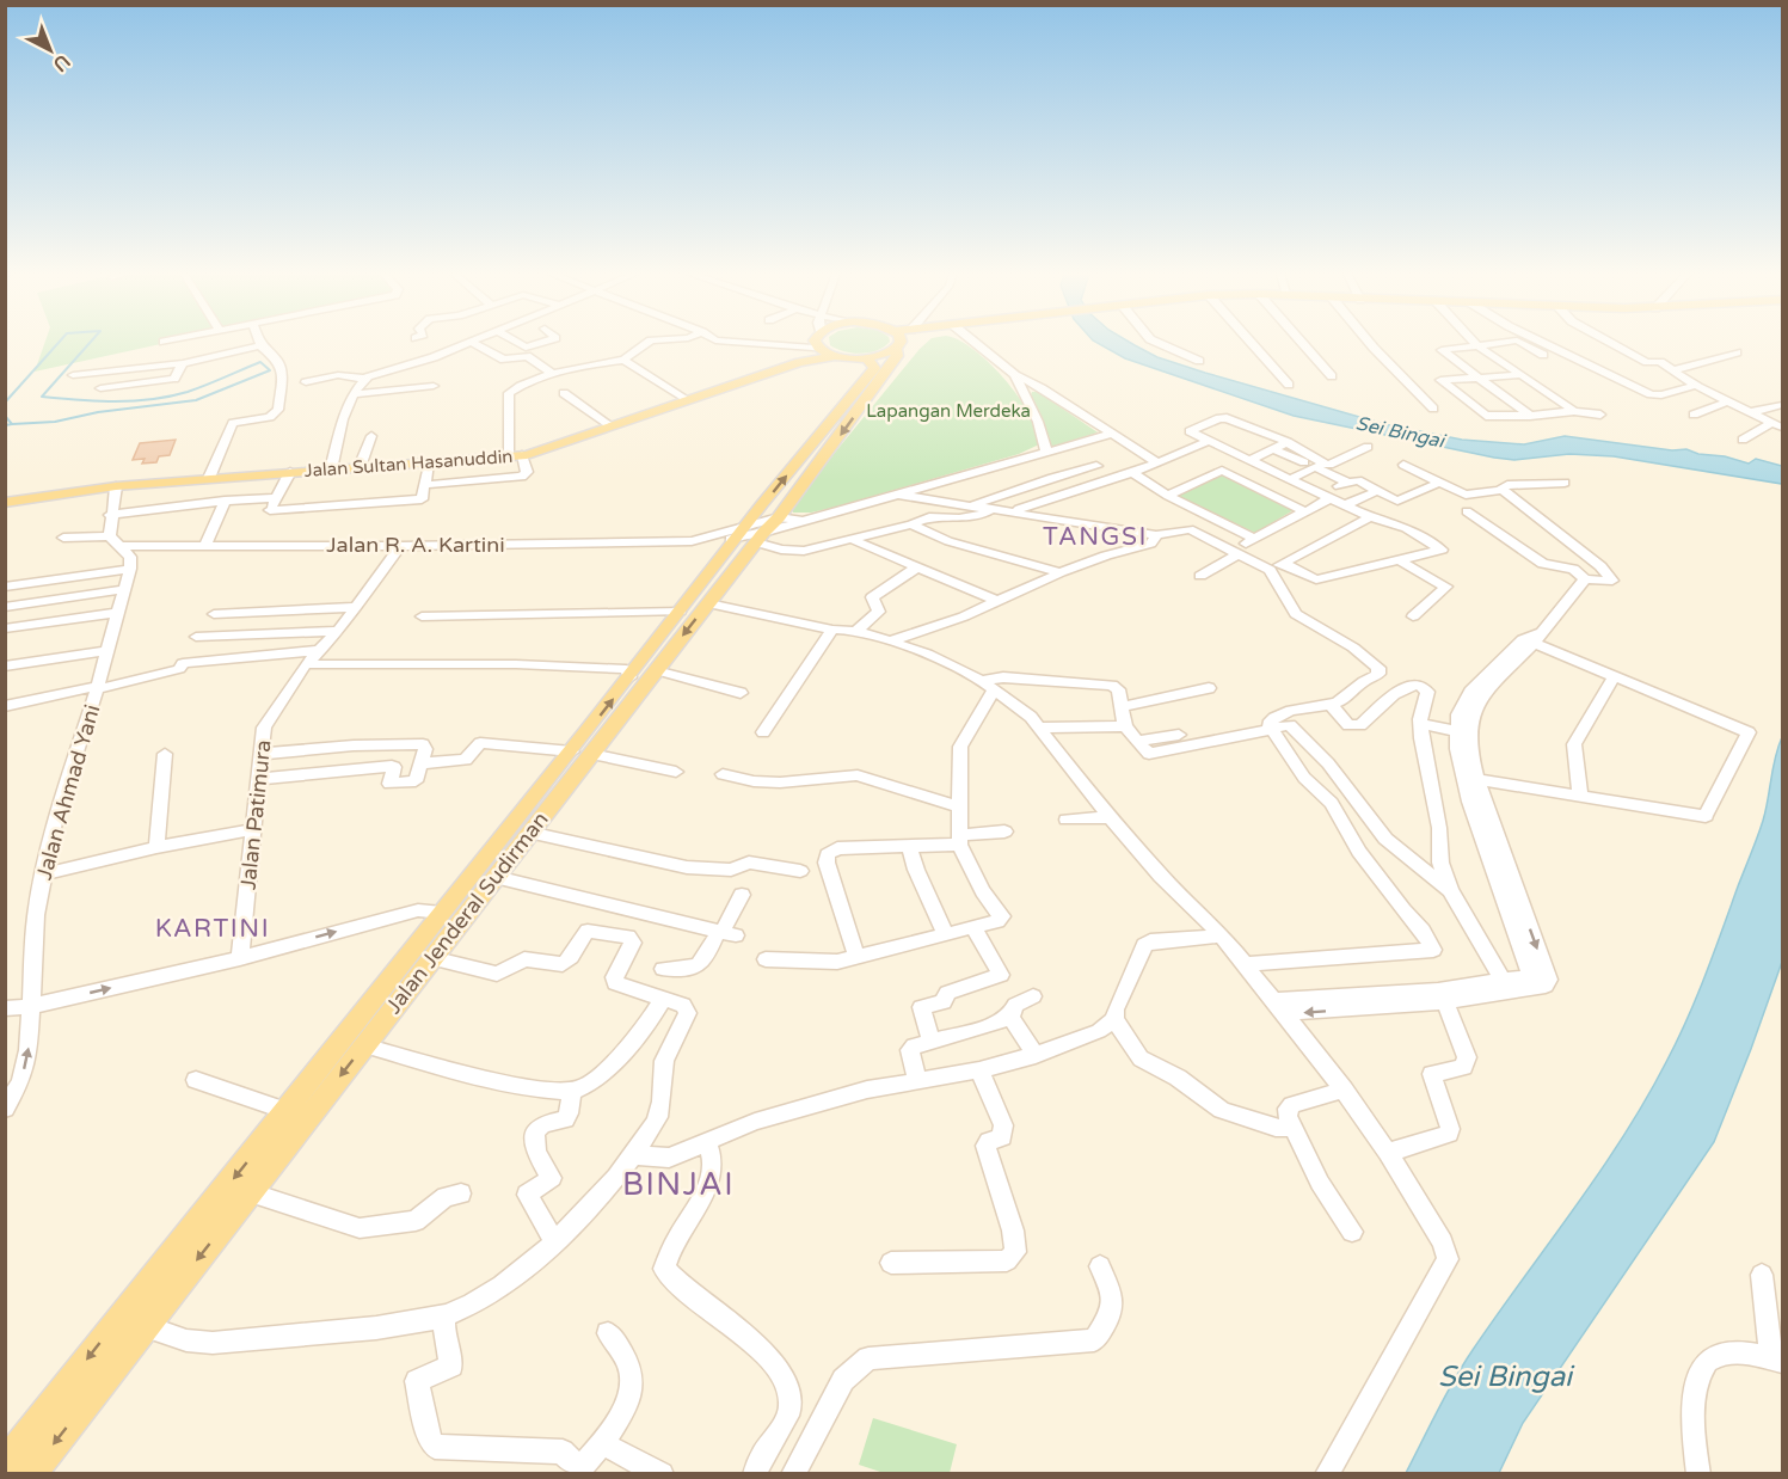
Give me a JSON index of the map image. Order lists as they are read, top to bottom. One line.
{"streets":{"main road":["Jalan Sultan Hasanuddin","Jalan Jenderal Sudirman"],"street":["Jalan R. A. Kartini","Jalan Ahmad Yani","Jalan Patimura"]},"crossings":[["Jalan Sultan Hasanuddin","Jalan Jenderal Sudirman"],["Jalan R. A. Kartini","Jalan Patimura"],["Jalan R. A. Kartini","Jalan Jenderal Sudirman"]],"districts":["TANGSI","KARTINI","BINJAI"],"water":["Sei Bingai"],"parks":["Lapangan Merdeka"],"north":"bottom right"}
